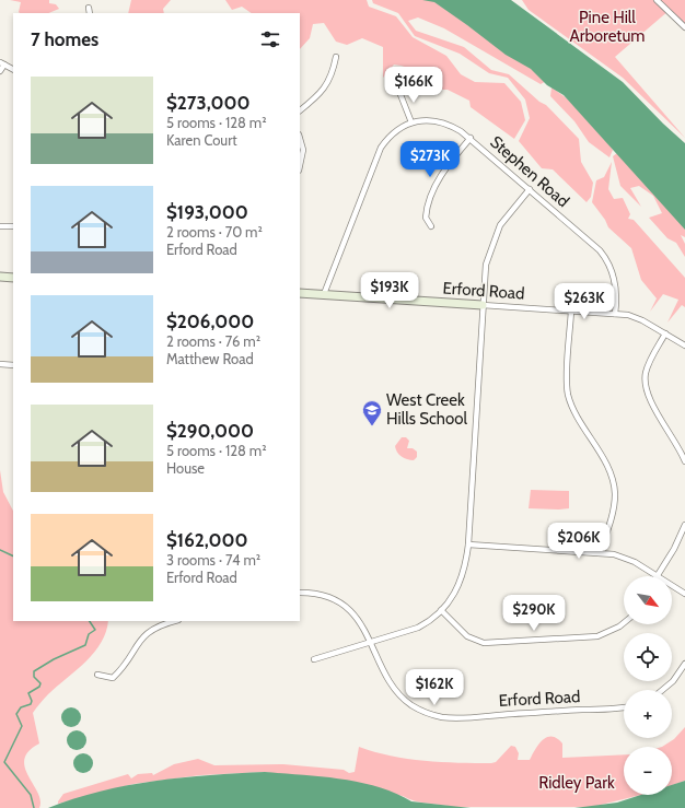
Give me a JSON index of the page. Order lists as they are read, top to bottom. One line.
{"streets":{"street":["Stephen Road","Erford Road"]},"crossings":[["Stephen Road","Erford Road"]],"parks":["Pine Hill Arboretum","Ridley Park"],"places":{"school or university":["West Creek Hills School"]},"north":"bottom right","page":{"heading":"7 homes","list":[{"name":"$273,000","note":"5 rooms · 128 m² · Karen Court"},{"name":"$193,000","note":"2 rooms · 70 m² · Erford Road"},{"name":"$206,000","note":"2 rooms · 76 m² · Matthew Road"},{"name":"$290,000","note":"5 rooms · 128 m² · House"},{"name":"$162,000","note":"3 rooms · 74 m² · Erford Road"}],"price":["$166K","$273K","$193K","$263K","$206K","$290K","$162K"],"map_buttons":["+","−"]}}
